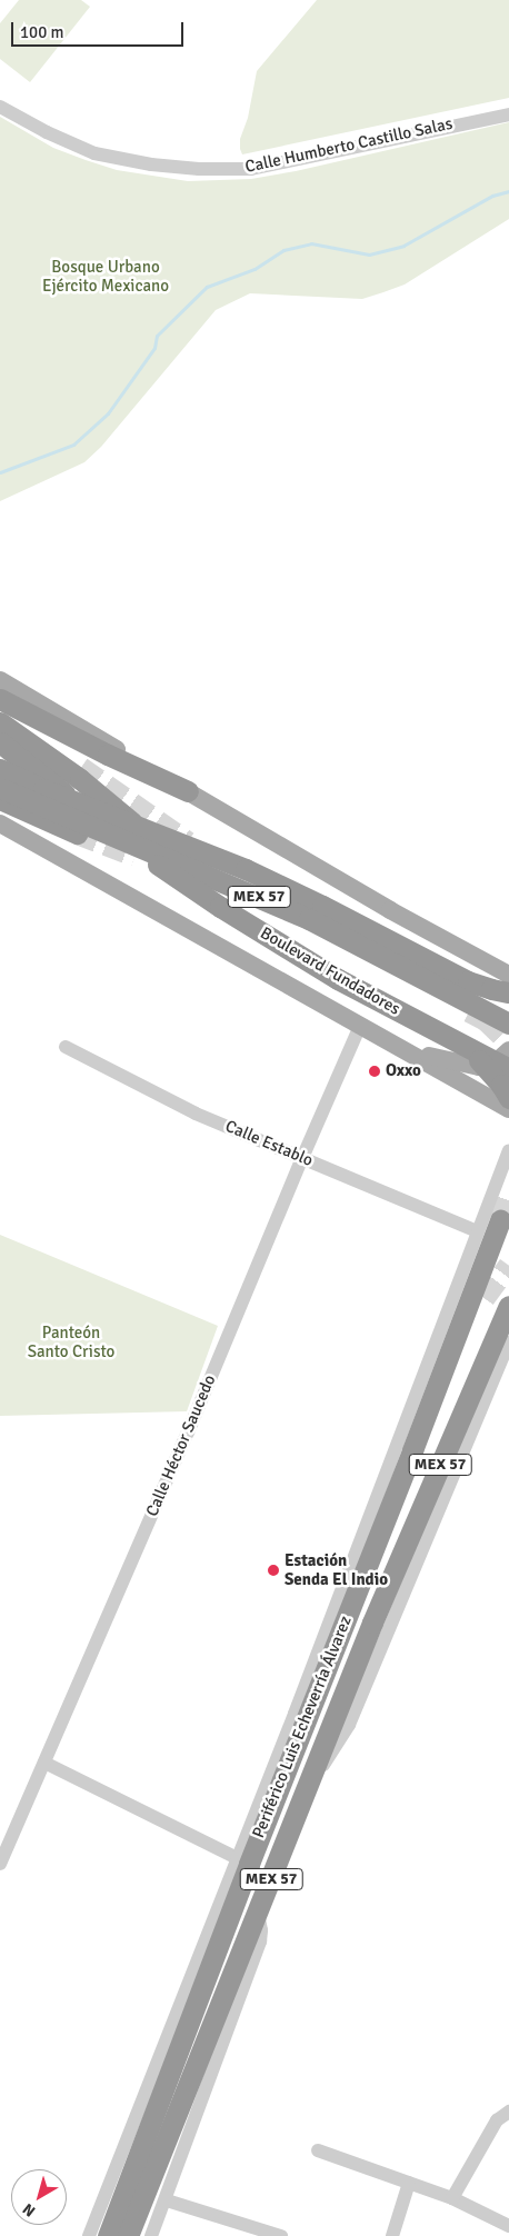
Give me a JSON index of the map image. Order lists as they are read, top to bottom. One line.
{"streets":{"highway":["MEX 57","Boulevard Fundadores","Periférico Luis Echeverría Álvarez"],"street":["Calle Humberto Castillo Salas","Calle Establo","Calle Héctor Saucedo"]},"crossings":[["Calle Establo","Calle Héctor Saucedo"]],"parks":["Bosque Urbano Ejército Mexicano","Panteón Santo Cristo"],"places":["Oxxo","Estación Senda El Indio"],"scale_bar":"100 m","north":"bottom left"}
